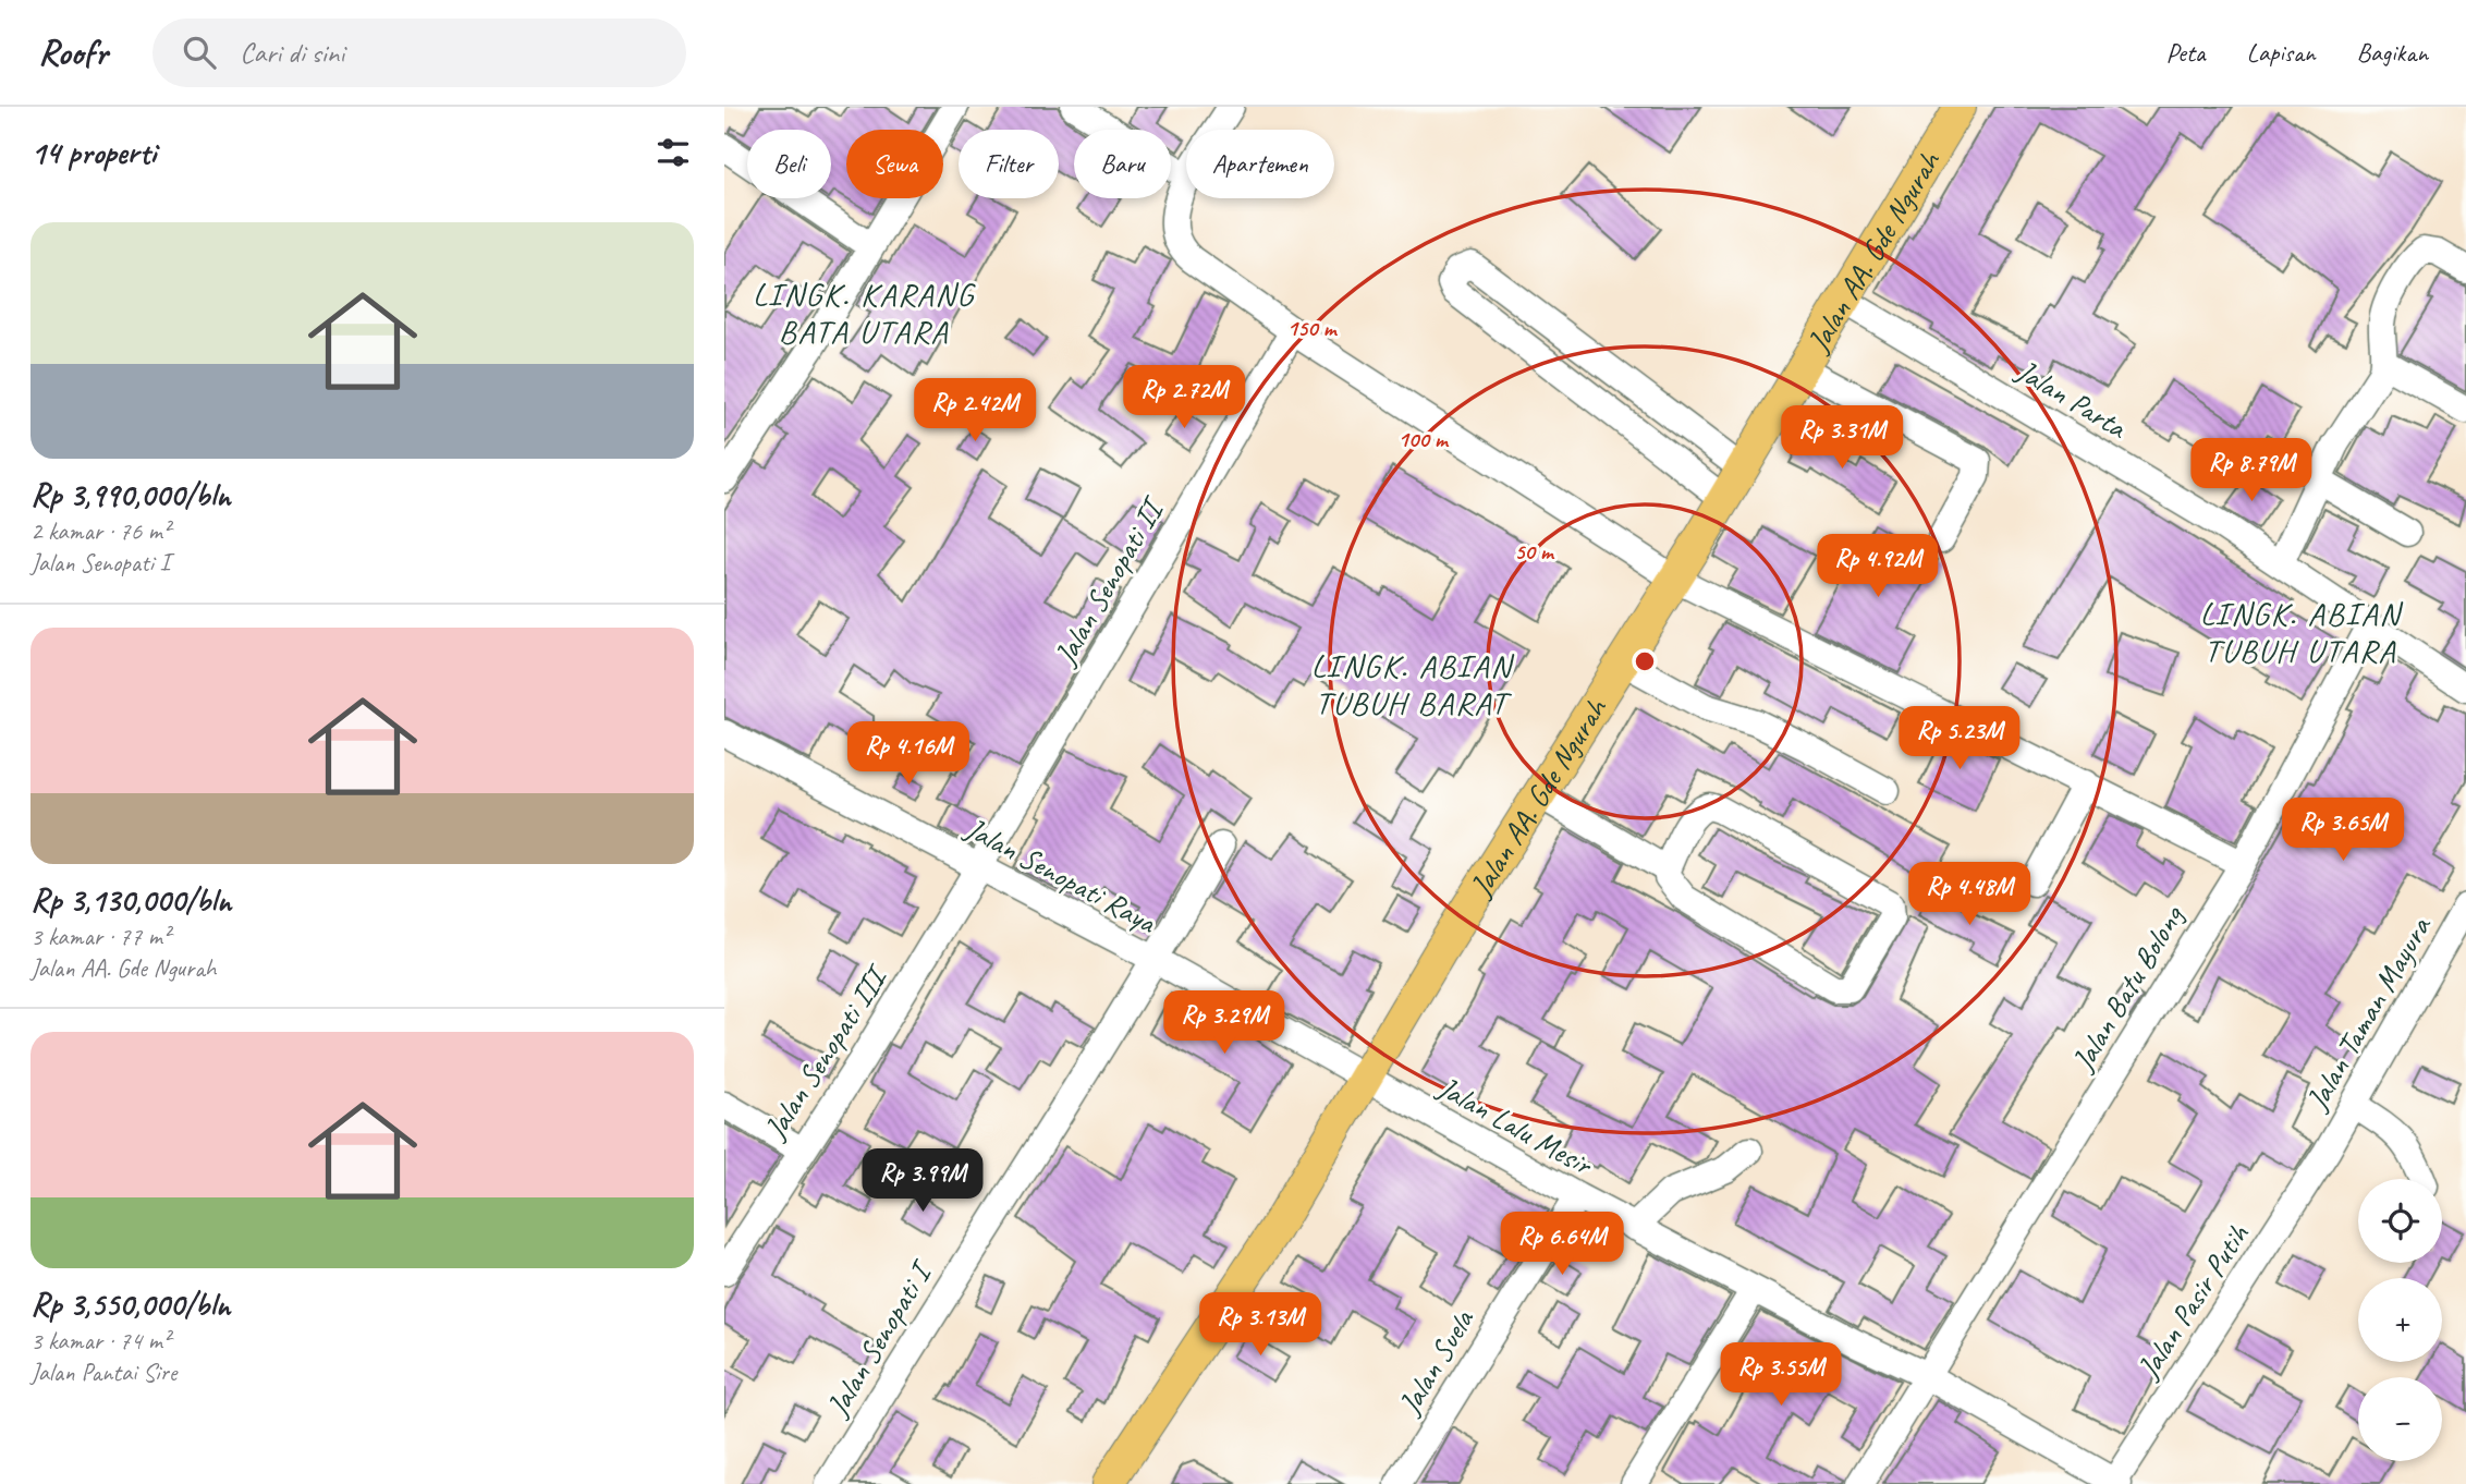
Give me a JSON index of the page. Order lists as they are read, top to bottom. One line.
{"streets":{"main road":["Jalan AA. Gde Ngurah"],"street":["Jalan Parta","Jalan Senopati II","Jalan Senopati Raya","Jalan Batu Bolong","Jalan Taman Mayura","Jalan Senopati III","Jalan Lalu Mesir","Jalan Pasir Putih","Jalan Senopati I","Jalan Suela"]},"crossings":[["Jalan AA. Gde Ngurah","Jalan Parta"],["Jalan AA. Gde Ngurah","Jalan Senopati Raya"],["Jalan AA. Gde Ngurah","Jalan Lalu Mesir"],["Jalan Parta","Jalan Batu Bolong"],["Jalan Senopati II","Jalan Senopati Raya"],["Jalan Senopati II","Jalan Senopati III"],["Jalan Senopati Raya","Jalan Senopati III"],["Jalan Senopati Raya","Jalan Lalu Mesir"],["Jalan Senopati Raya","Jalan Senopati I"],["Jalan Batu Bolong","Jalan Lalu Mesir"],["Jalan Taman Mayura","Jalan Pasir Putih"],["Jalan Lalu Mesir","Jalan Pasir Putih"],["Jalan Lalu Mesir","Jalan Suela"]],"districts":["LINGK. KARANG BATA UTARA","LINGK. ABIAN TUBUH UTARA","LINGK. ABIAN TUBUH BARAT"],"page":{"header":"Roofr","search":"Cari di sini","nav":["Peta","Lapisan","Bagikan"],"heading":"14 properti","chip":["Beli","Sewa","Filter","Baru","Apartemen"],"list":[{"name":"Rp 3,990,000/bln","note":"2 kamar · 76 m² · Jalan Senopati I"},{"name":"Rp 3,130,000/bln","note":"3 kamar · 77 m² · Jalan AA. Gde Ngurah"},{"name":"Rp 3,550,000/bln","note":"3 kamar · 74 m² · Jalan Pantai Sire"}],"price":["Rp 2.72M","Rp 2.42M","Rp 3.31M","Rp 8.79M","Rp 4.92M","Rp 5.23M","Rp 4.16M","Rp 3.65M","Rp 4.48M","Rp 3.29M","Rp 3.99M","Rp 6.64M","Rp 3.13M","Rp 3.55M"],"map_buttons":["+","−"]},"rings":["150 m","100 m","50 m"]}
